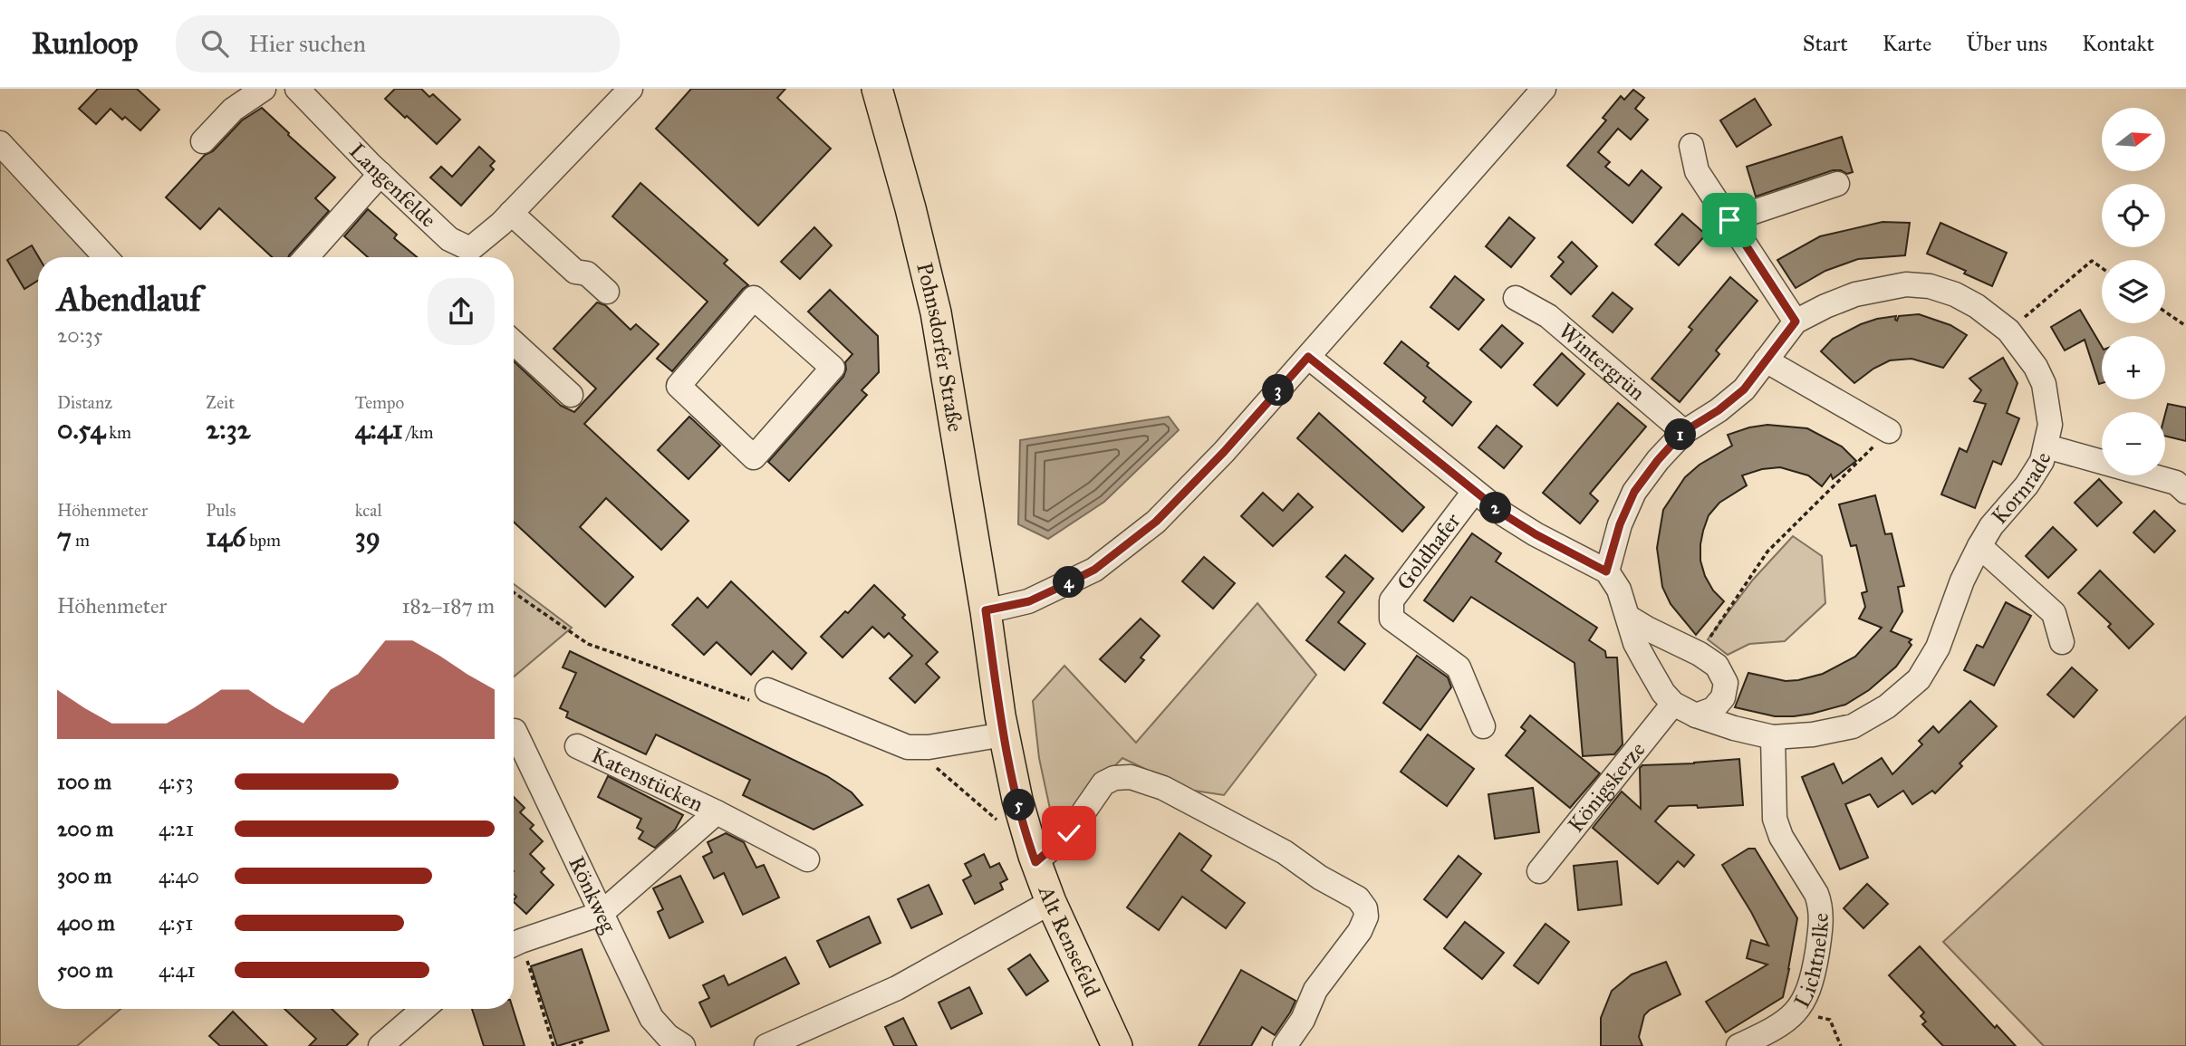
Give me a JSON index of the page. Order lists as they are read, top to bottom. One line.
{"streets":{"main road":["Pohnsdorfer Straße","Alt Rensefeld"],"street":["Langenfelde","Wintergrün","Kornrade","Goldhafer","Katenstücken","Königskerze","Rönkweg","Lichtnelke"]},"crossings":[["Pohnsdorfer Straße","Alt Rensefeld"],["Wintergrün","Kornrade"],["Kornrade","Königskerze"],["Kornrade","Lichtnelke"],["Katenstücken","Rönkweg"]],"north":"right","page":{"header":"Runloop","search":"Hier suchen","nav":["Start","Karte","Über uns","Kontakt"],"map_buttons":["+","−"],"heading":["Abendlauf","20:35"],"stats":[["Distanz","0.54 km"],["Zeit","2:32"],["Tempo","4:41 /km"],["Höhenmeter","7 m"],["Puls","146 bpm"],["kcal","39"]],"pins":["3","1","2","4","5"],"chart":["Höhenmeter","182–187 m"],"list":[{"name":"100 m","note":"4:53"},{"name":"200 m","note":"4:21"},{"name":"300 m","note":"4:40"},{"name":"400 m","note":"4:51"},{"name":"500 m","note":"4:41"}]}}
